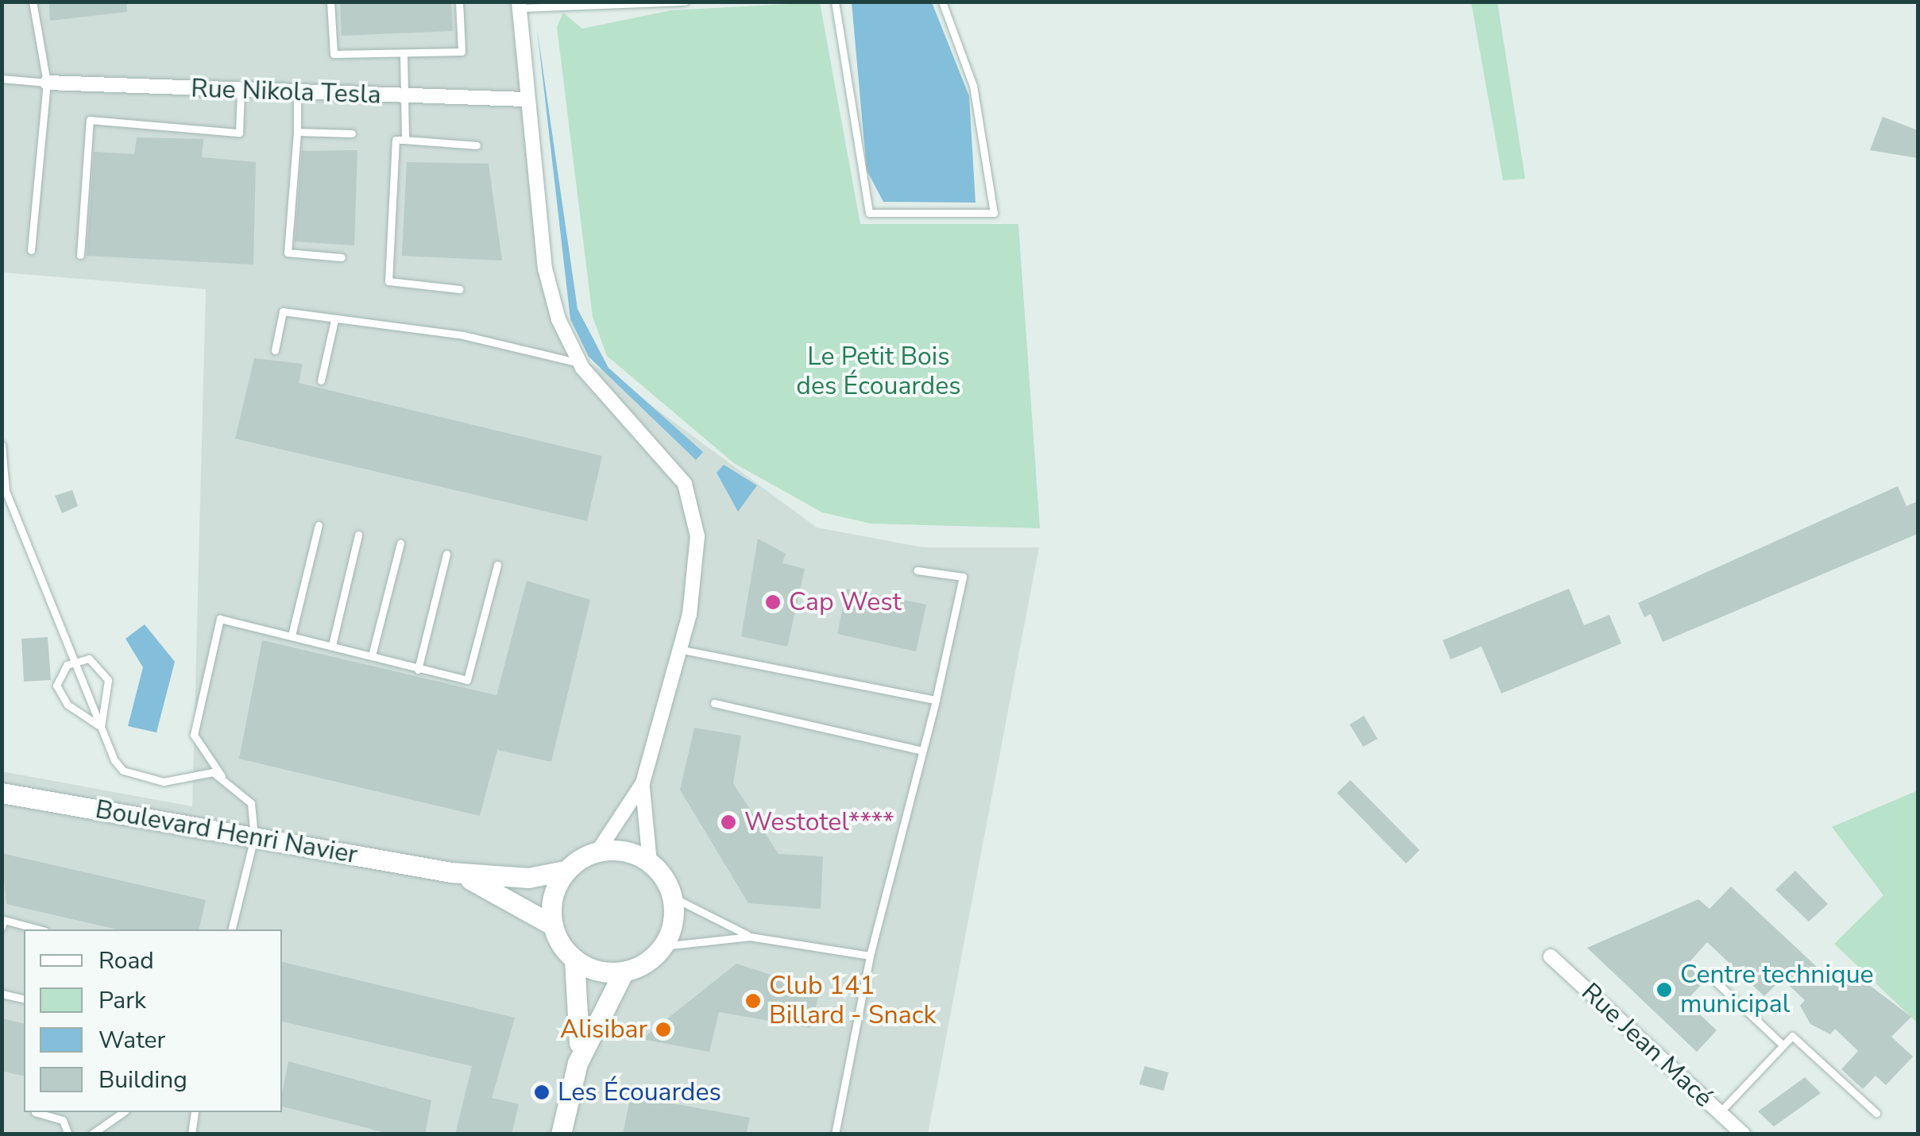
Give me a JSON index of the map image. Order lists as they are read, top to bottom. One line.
{"streets":{"main road":["Boulevard Henri Navier"],"street":["Rue Nikola Tesla","Rue Jean Macé"]},"parks":["Le Petit Bois des Écouardes"],"places":["Cap West","Westotel****","Centre technique municipal","Club 141 Billard - Snack","Alisibar","Les Écouardes"],"legend":["Road","Park","Water","Building"]}
